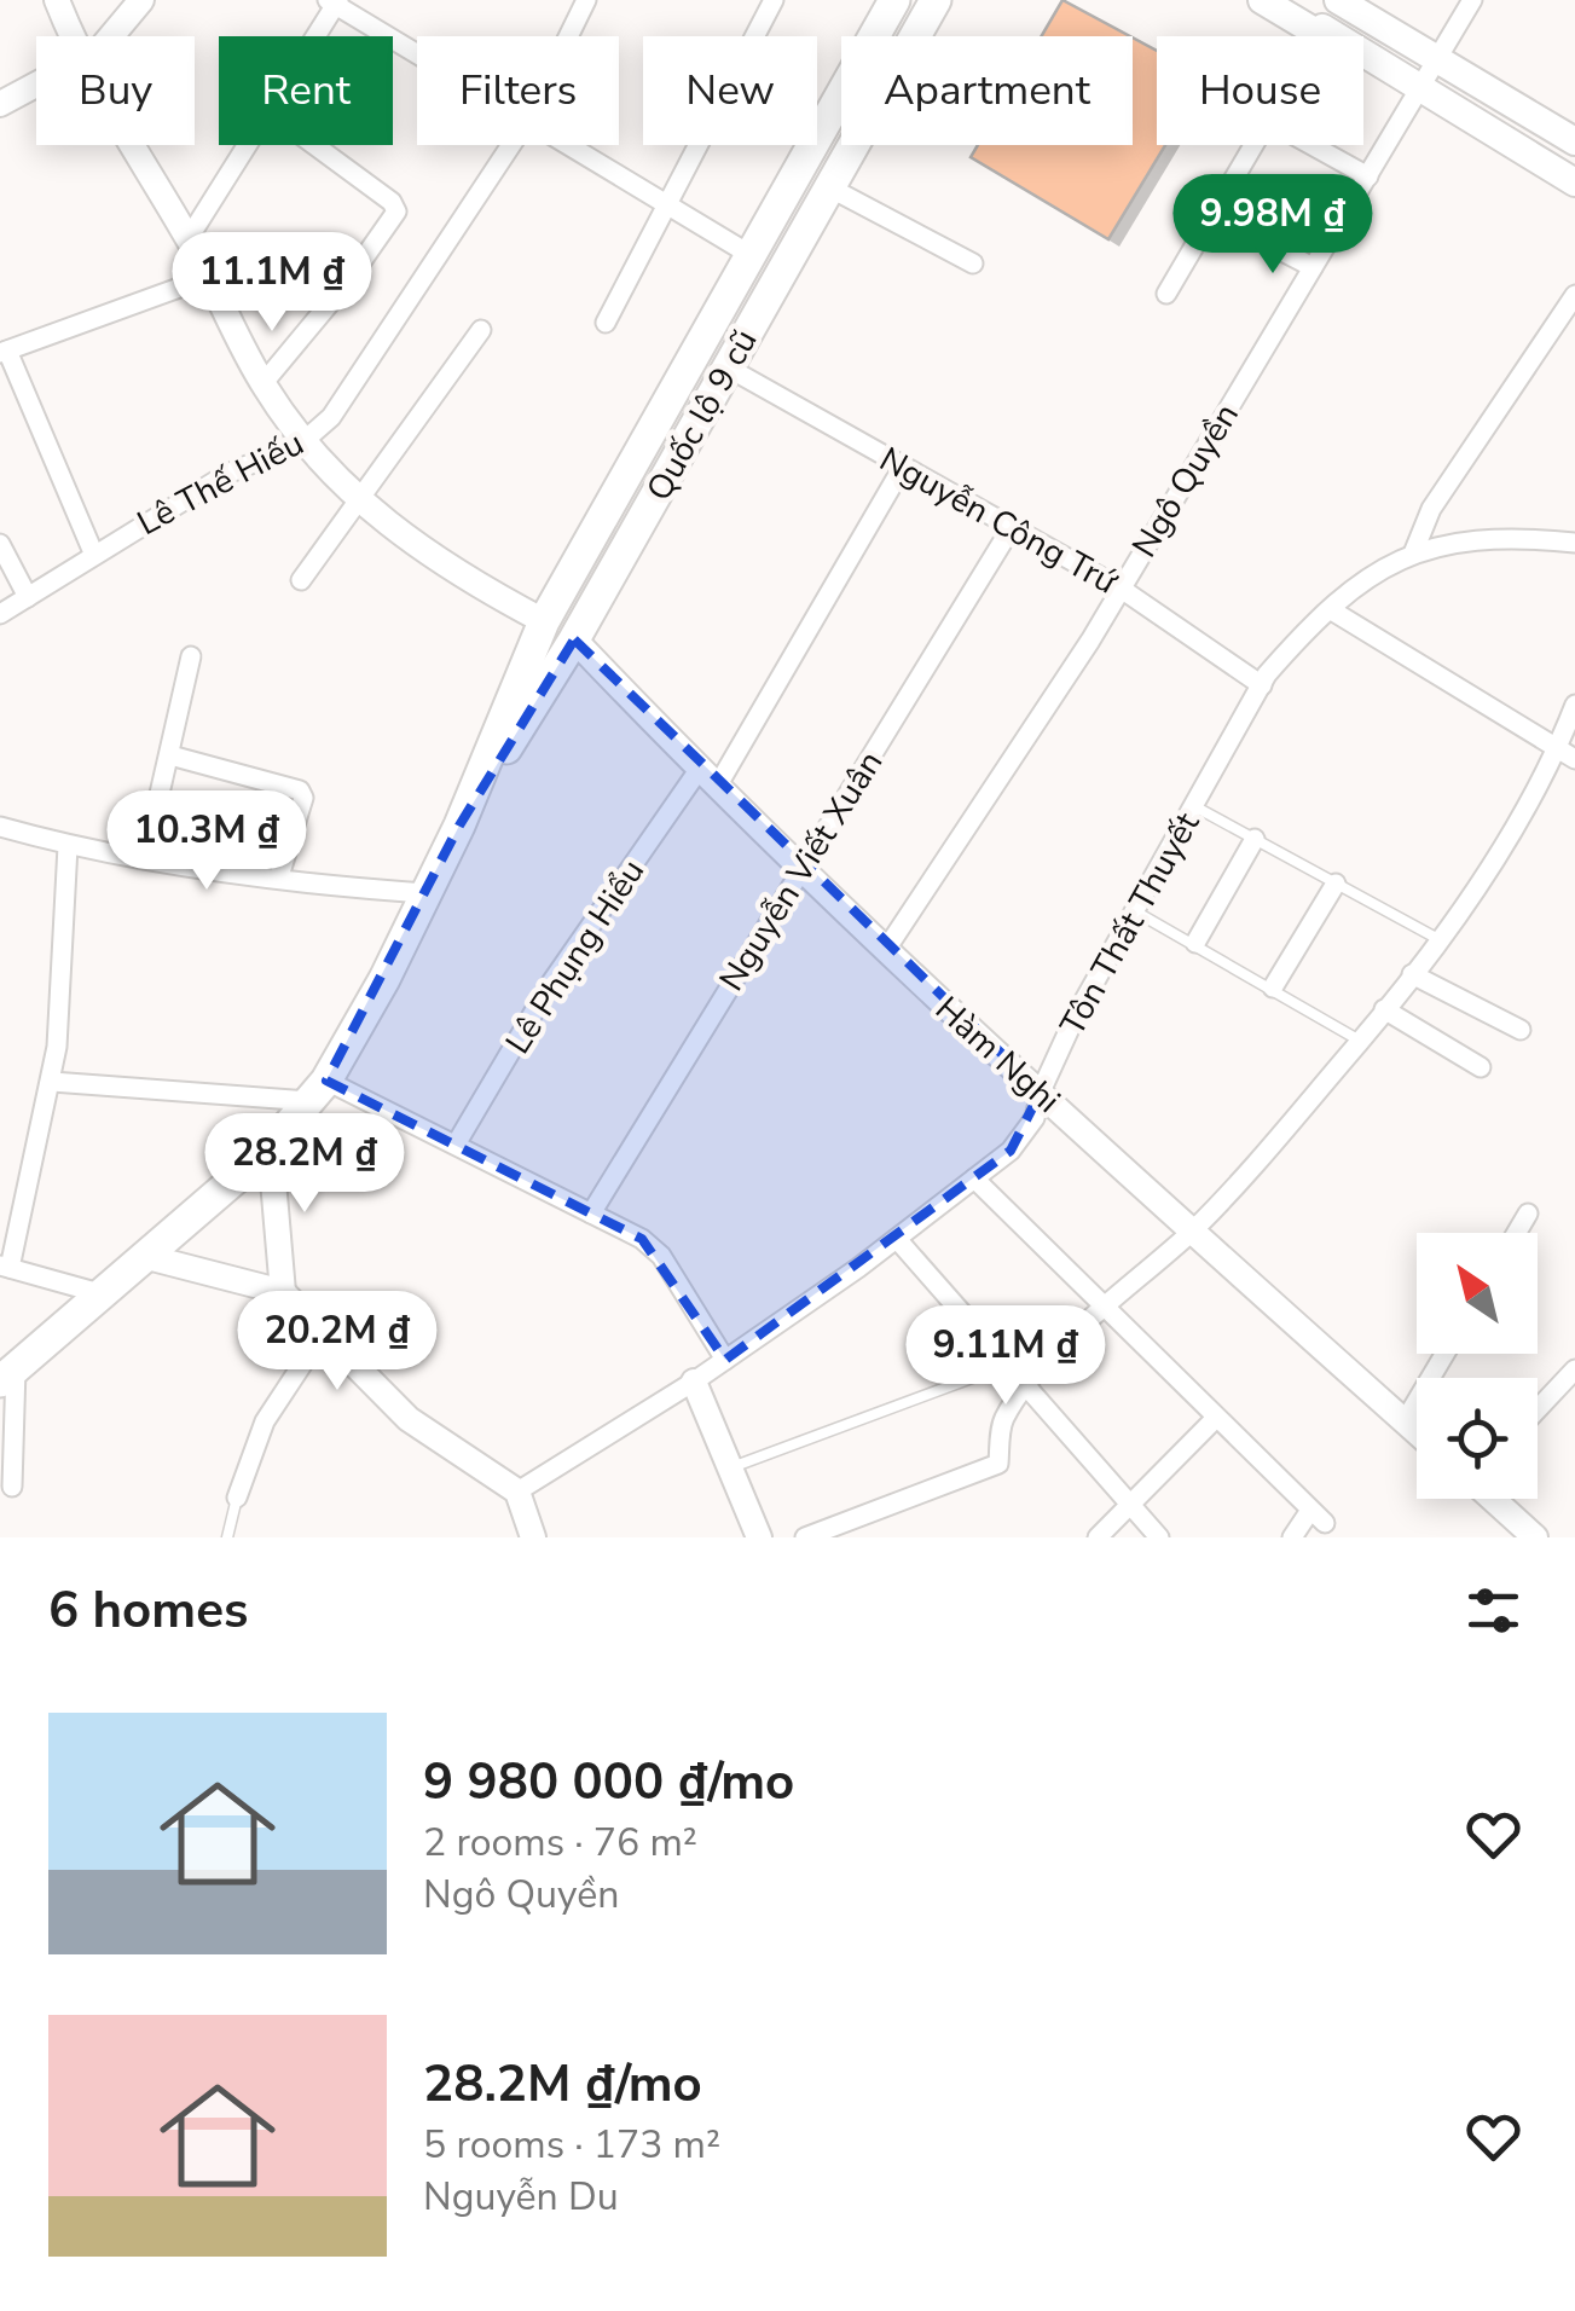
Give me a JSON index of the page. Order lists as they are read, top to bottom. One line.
{"streets":{"main road":["Quốc lộ 9 cũ"],"street":["Ngô Quyền","Lê Thế Hiếu","Nguyễn Công Trứ","Nguyễn Viết Xuân","Tôn Thất Thuyết","Lê Phụng Hiểu","Hàm Nghi"]},"crossings":[["Quốc lộ 9 cũ","Nguyễn Công Trứ"],["Quốc lộ 9 cũ","Hàm Nghi"],["Ngô Quyền","Nguyễn Công Trứ"],["Ngô Quyền","Hàm Nghi"],["Nguyễn Công Trứ","Nguyễn Viết Xuân"],["Nguyễn Công Trứ","Tôn Thất Thuyết"],["Nguyễn Công Trứ","Lê Phụng Hiểu"],["Nguyễn Viết Xuân","Hàm Nghi"],["Tôn Thất Thuyết","Hàm Nghi"],["Lê Phụng Hiểu","Hàm Nghi"]],"north":"top left","page":{"chip":["Buy","Rent","Filters","New","Apartment","House"],"price":["9.98M ₫","11.1M ₫","10.3M ₫","28.2M ₫","20.2M ₫","9.11M ₫"],"heading":"6 homes","list":[{"name":"9 980 000 ₫/mo","note":"2 rooms · 76 m² · Ngô Quyền"},{"name":"28.2M ₫/mo","note":"5 rooms · 173 m² · Nguyễn Du"}]}}
